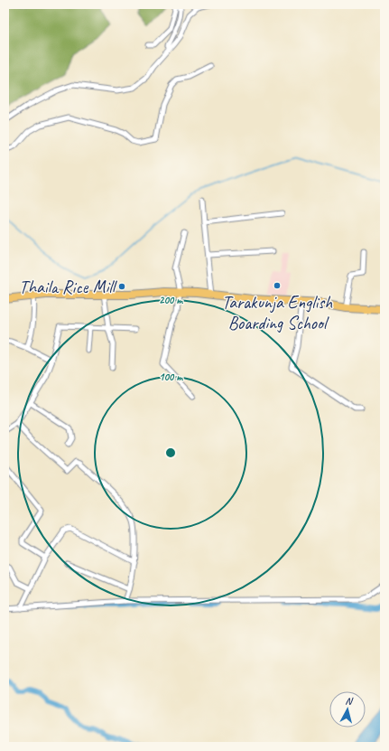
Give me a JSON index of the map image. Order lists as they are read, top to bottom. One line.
{"places":["Tarakunja English Boarding School","Thaila Rice Mill"],"north":"top","rings":["200 m","100 m"]}
